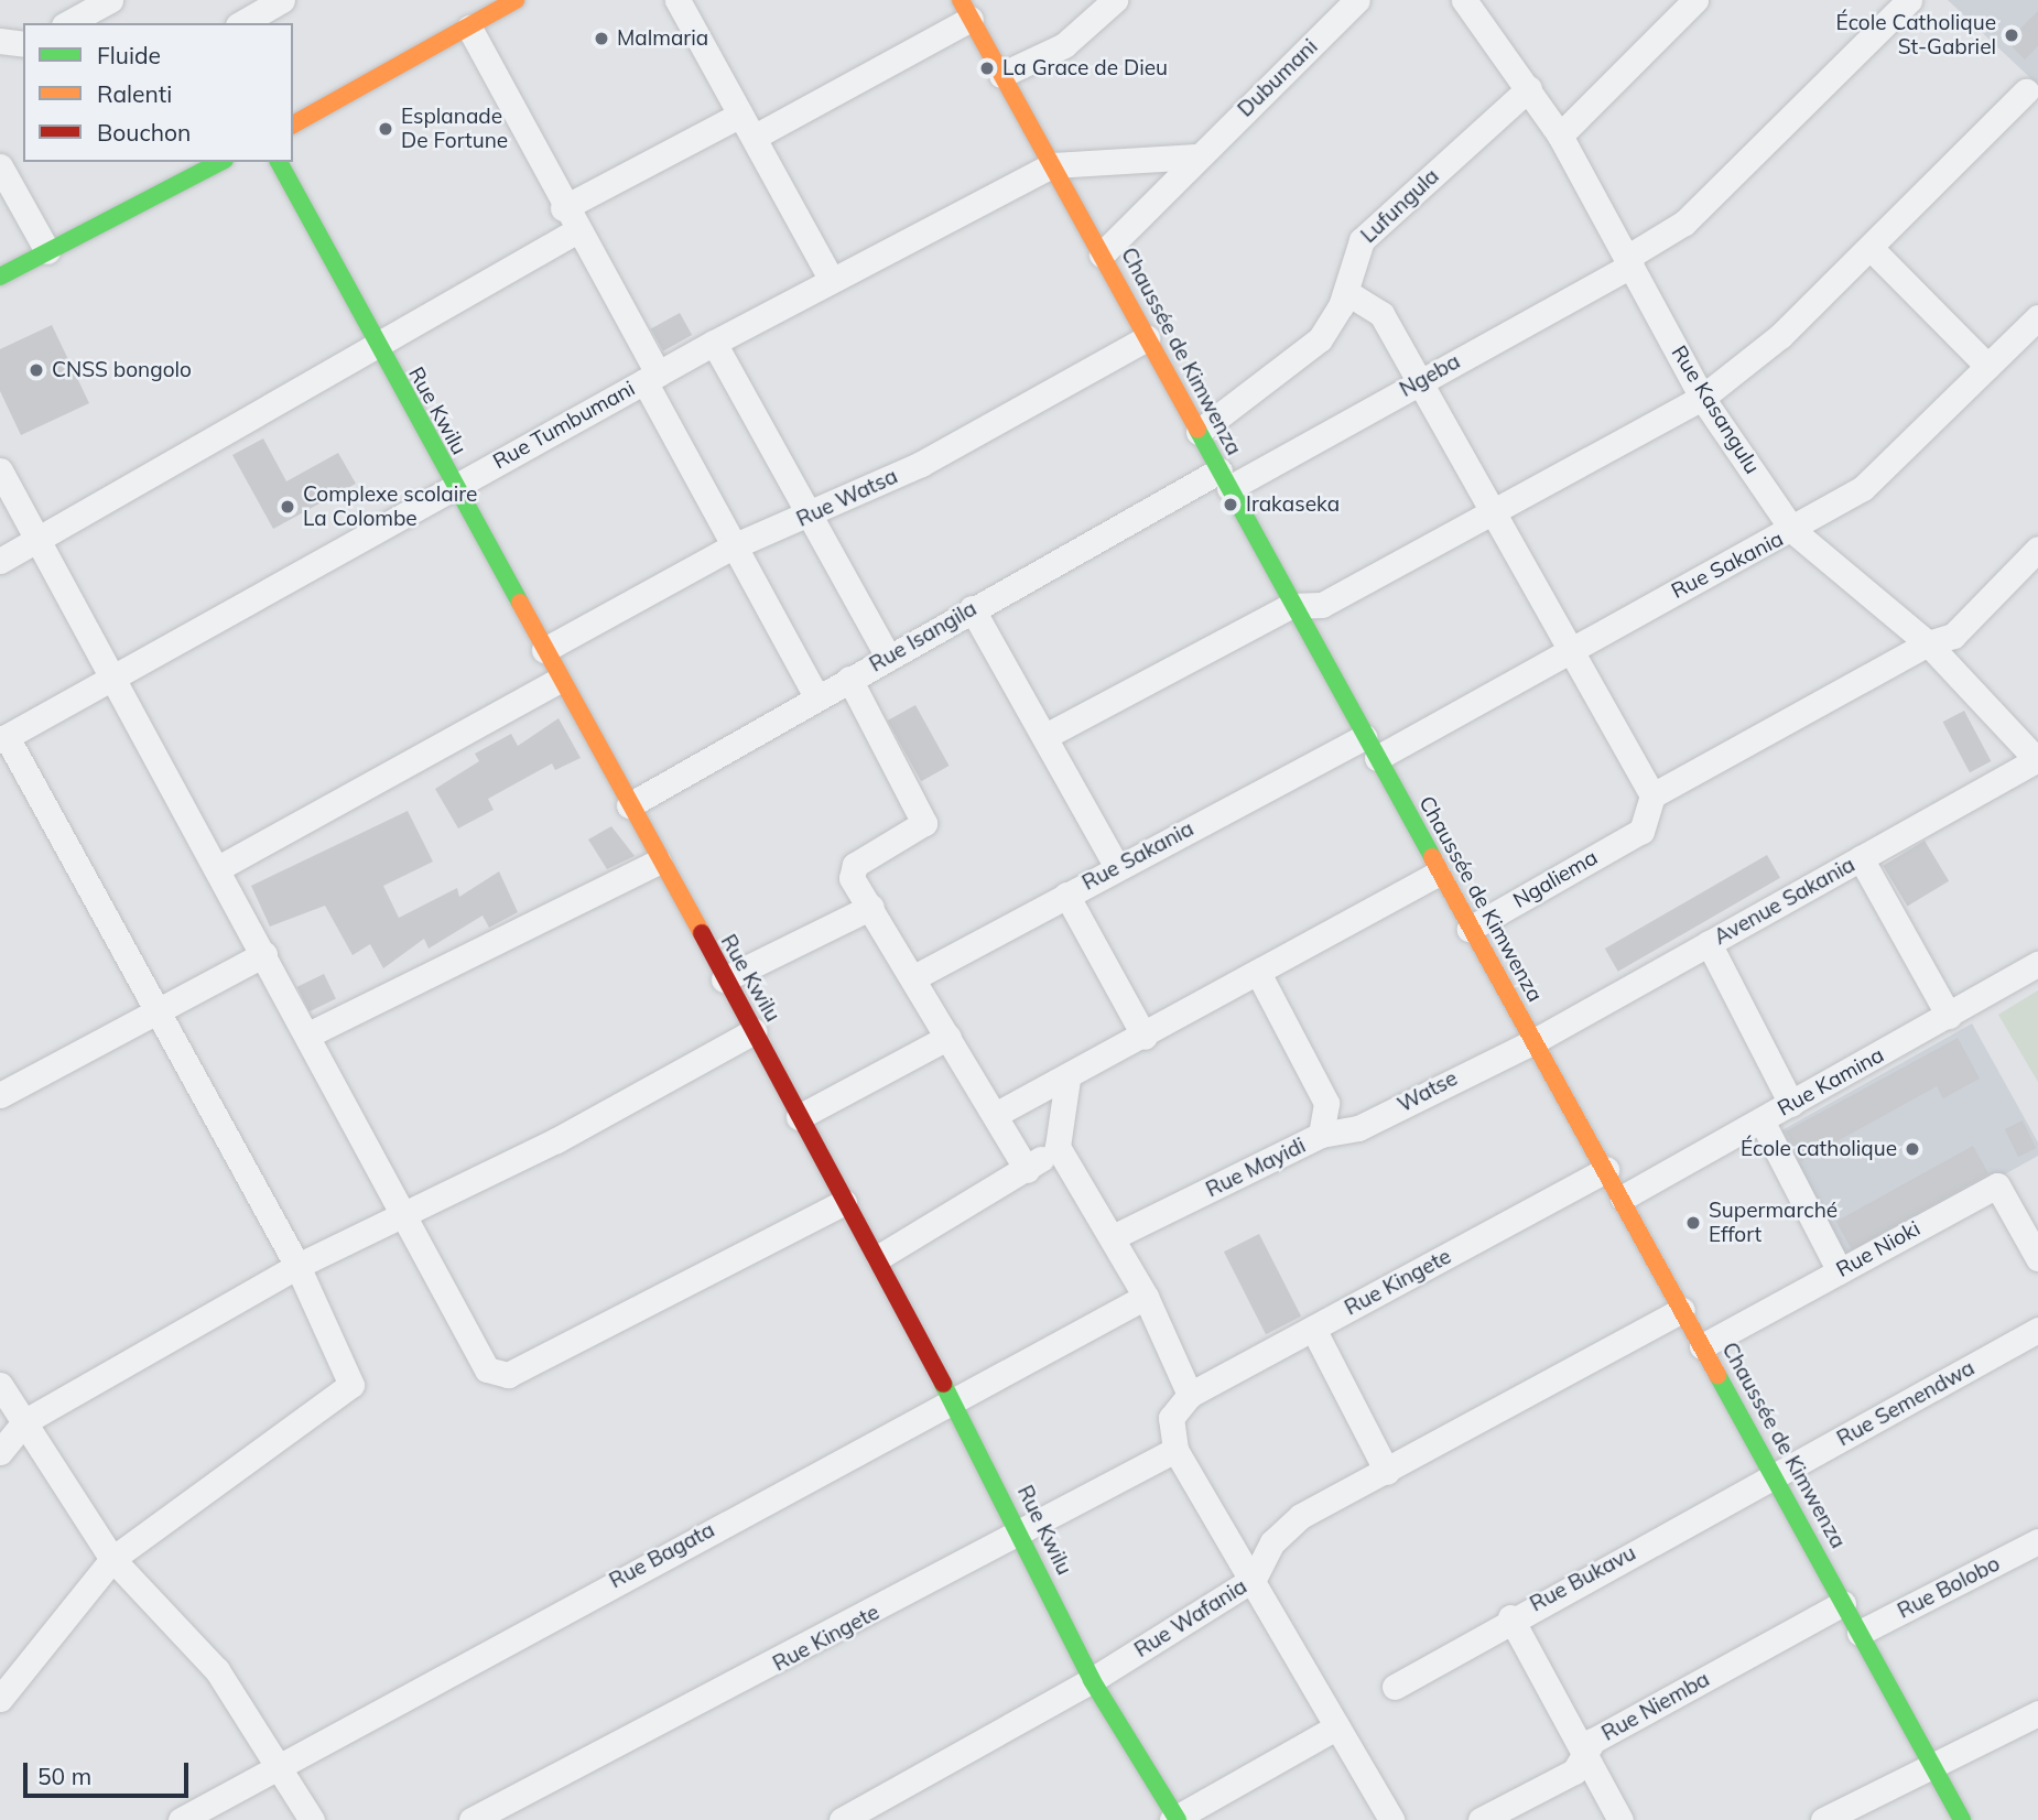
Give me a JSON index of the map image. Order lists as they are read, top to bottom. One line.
{"streets":{"street":["Dubumani","Lufungula","Chaussée de Kimwenza","Ngeba","Rue Kasangulu","Rue Kwilu","Rue Tumbumani","Rue Watsa","Rue Sakania","Rue Isangila","Ngaliema","Avenue Sakania","Rue Kamina","Watse","Rue Mayidi","Rue Nioki","Rue Kingete","Rue Semendwa","Rue Bagata","Rue Bukavu","Rue Bolobo","Rue Wafania","Rue Niemba"]},"crossings":[["Dubumani","Chaussée de Kimwenza"],["Lufungula","Chaussée de Kimwenza"],["Lufungula","Rue Kasangulu"],["Chaussée de Kimwenza","Ngeba"],["Chaussée de Kimwenza","Rue Tumbumani"],["Chaussée de Kimwenza","Rue Watsa"],["Chaussée de Kimwenza","Rue Sakania"],["Chaussée de Kimwenza","Rue Isangila"],["Chaussée de Kimwenza","Ngaliema"],["Chaussée de Kimwenza","Avenue Sakania"],["Chaussée de Kimwenza","Rue Kamina"],["Chaussée de Kimwenza","Watse"],["Chaussée de Kimwenza","Rue Nioki"],["Chaussée de Kimwenza","Rue Kingete"],["Chaussée de Kimwenza","Rue Semendwa"],["Chaussée de Kimwenza","Rue Bukavu"],["Chaussée de Kimwenza","Rue Bolobo"],["Chaussée de Kimwenza","Rue Wafania"],["Chaussée de Kimwenza","Rue Niemba"],["Ngeba","Rue Kasangulu"],["Ngeba","Rue Isangila"],["Rue Kasangulu","Rue Sakania"],["Rue Kasangulu","Avenue Sakania"],["Rue Kwilu","Rue Tumbumani"],["Rue Kwilu","Rue Watsa"],["Rue Kwilu","Rue Isangila"],["Rue Kwilu","Rue Kingete"],["Rue Kwilu","Rue Bagata"],["Rue Kwilu","Rue Wafania"],["Avenue Sakania","Watse"],["Watse","Rue Mayidi"],["Rue Semendwa","Rue Bukavu"]],"places":["École Catholique St-Gabriel","Malmaria","La Grace de Dieu","Esplanade De Fortune","CNSS bongolo","Irakaseka","Complexe scolaire La Colombe","École catholique","Supermarché Effort"],"legend":["Fluide","Ralenti","Bouchon"],"scale_bar":"50 m"}
